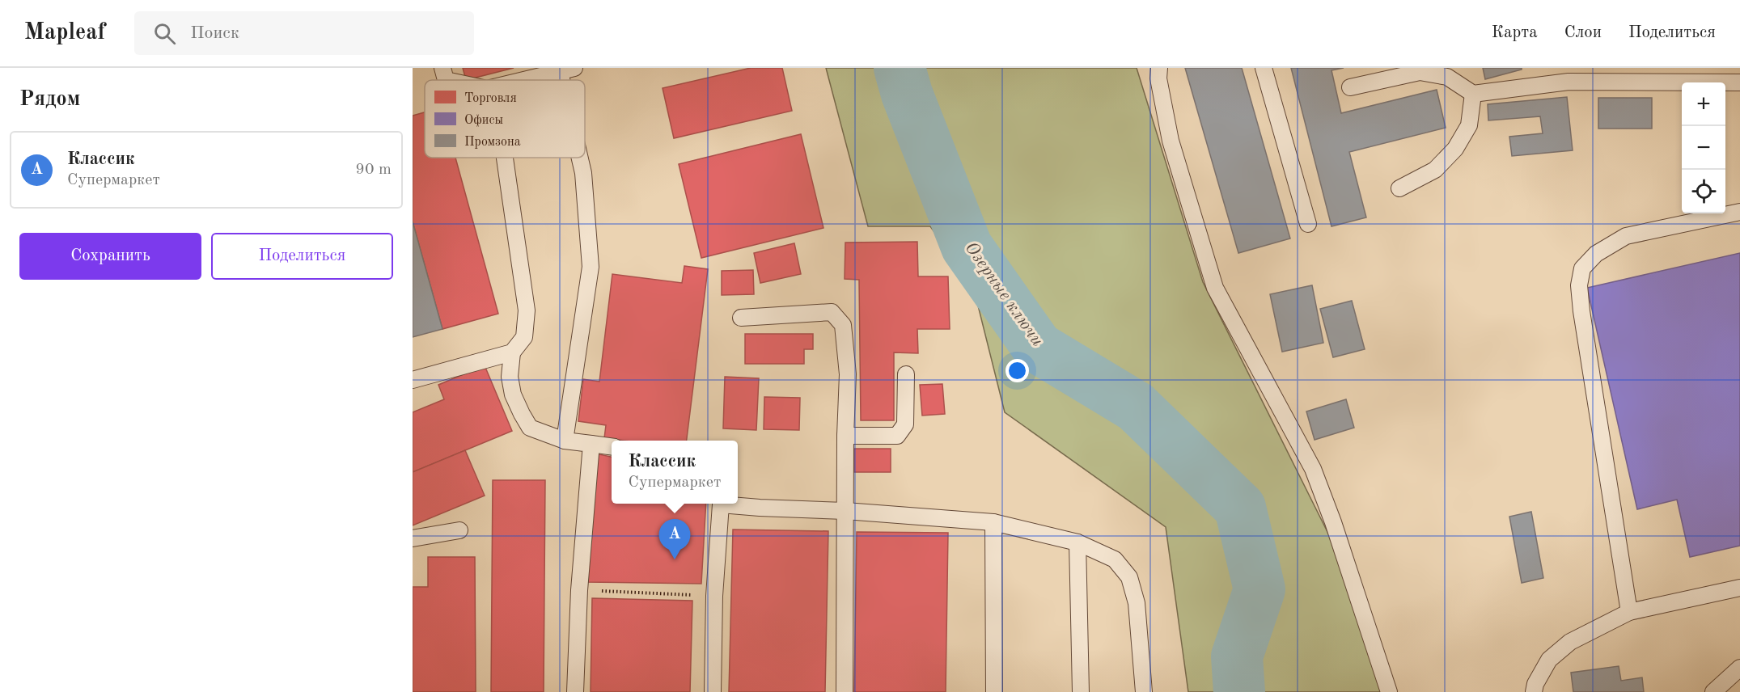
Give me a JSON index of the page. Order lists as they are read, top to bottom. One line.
{"water":["Озерные ключи"],"legend":["Торговля","Офисы","Промзона"],"page":{"header":"Mapleaf","search":"Поиск","nav":["Карта","Слои","Поделиться"],"heading":"Рядом","map_buttons":["+","−"],"list":[{"mark":"A","name":"Классик","note":"Супермаркет","value":"90 m"}],"buttons":["Сохранить","Поделиться"],"popup":["Классик","Супермаркет"],"pins":"A"}}
